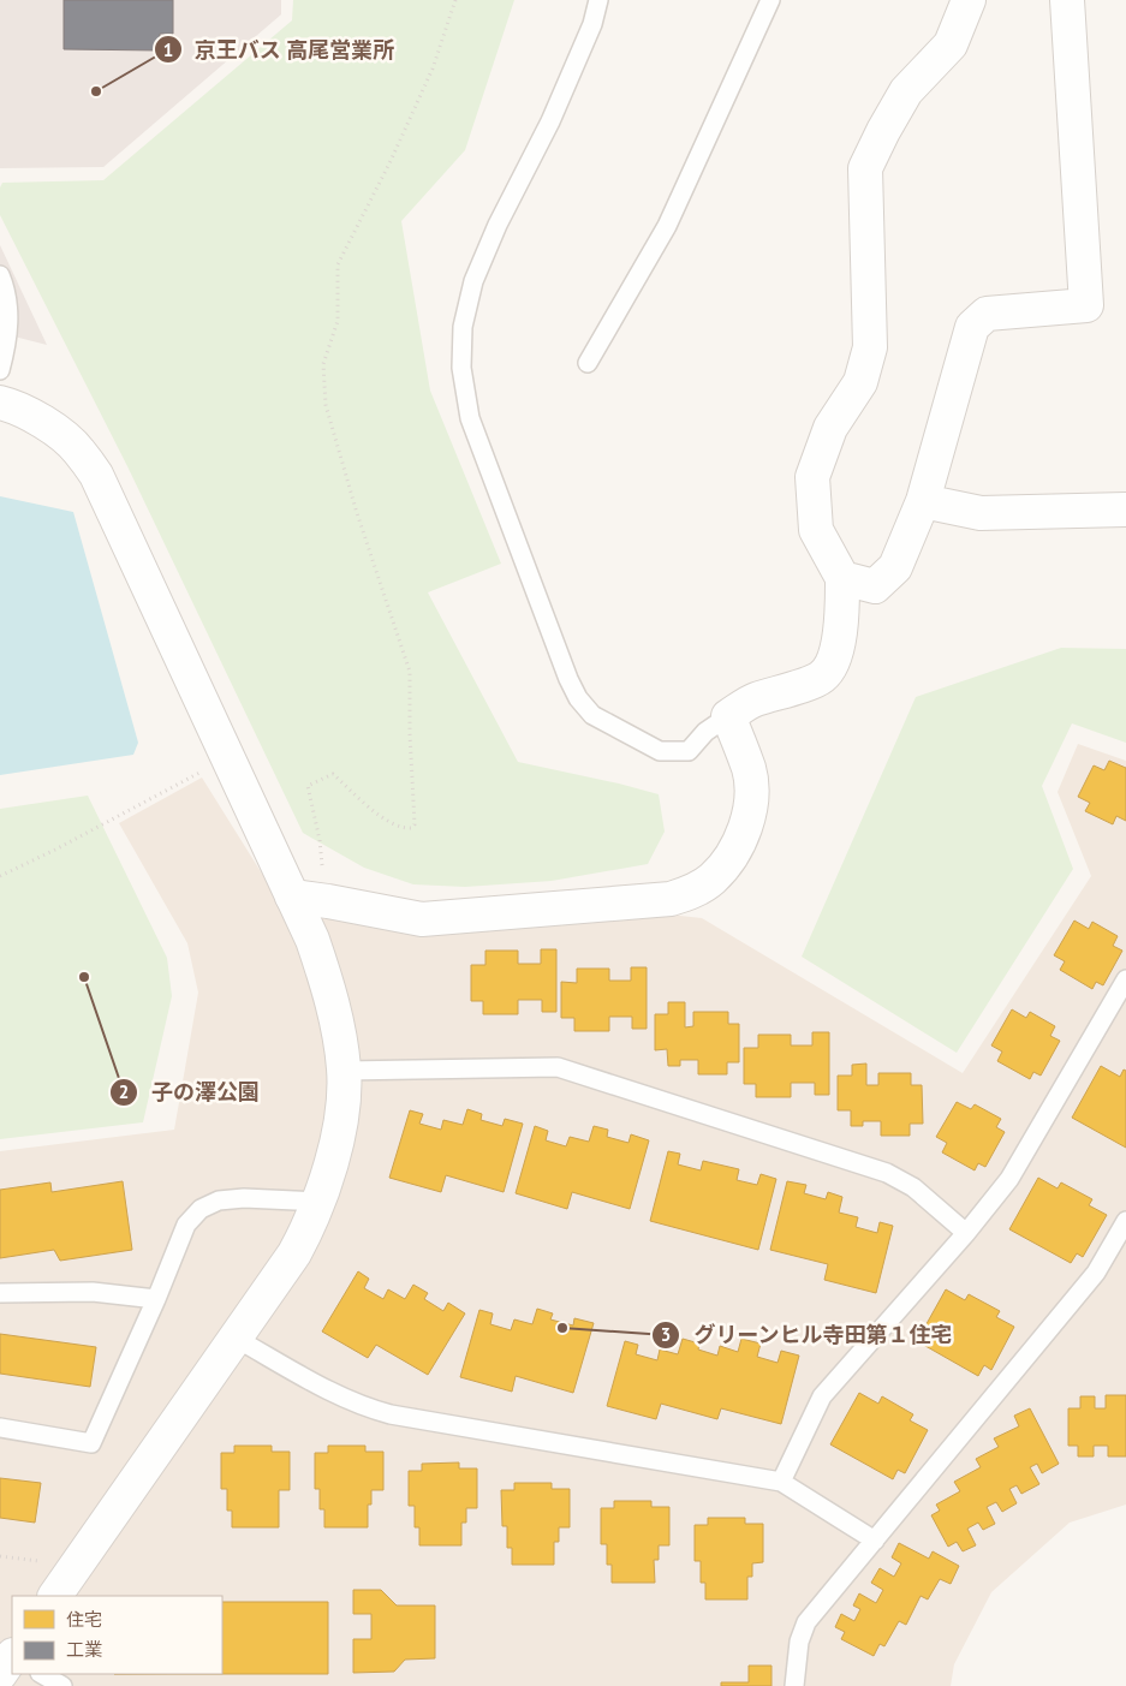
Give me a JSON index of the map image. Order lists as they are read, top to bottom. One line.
{"places":["京王バス 高尾営業所","子の澤公園","グリーンヒル寺田第１住宅"],"legend":["住宅","工業"]}
